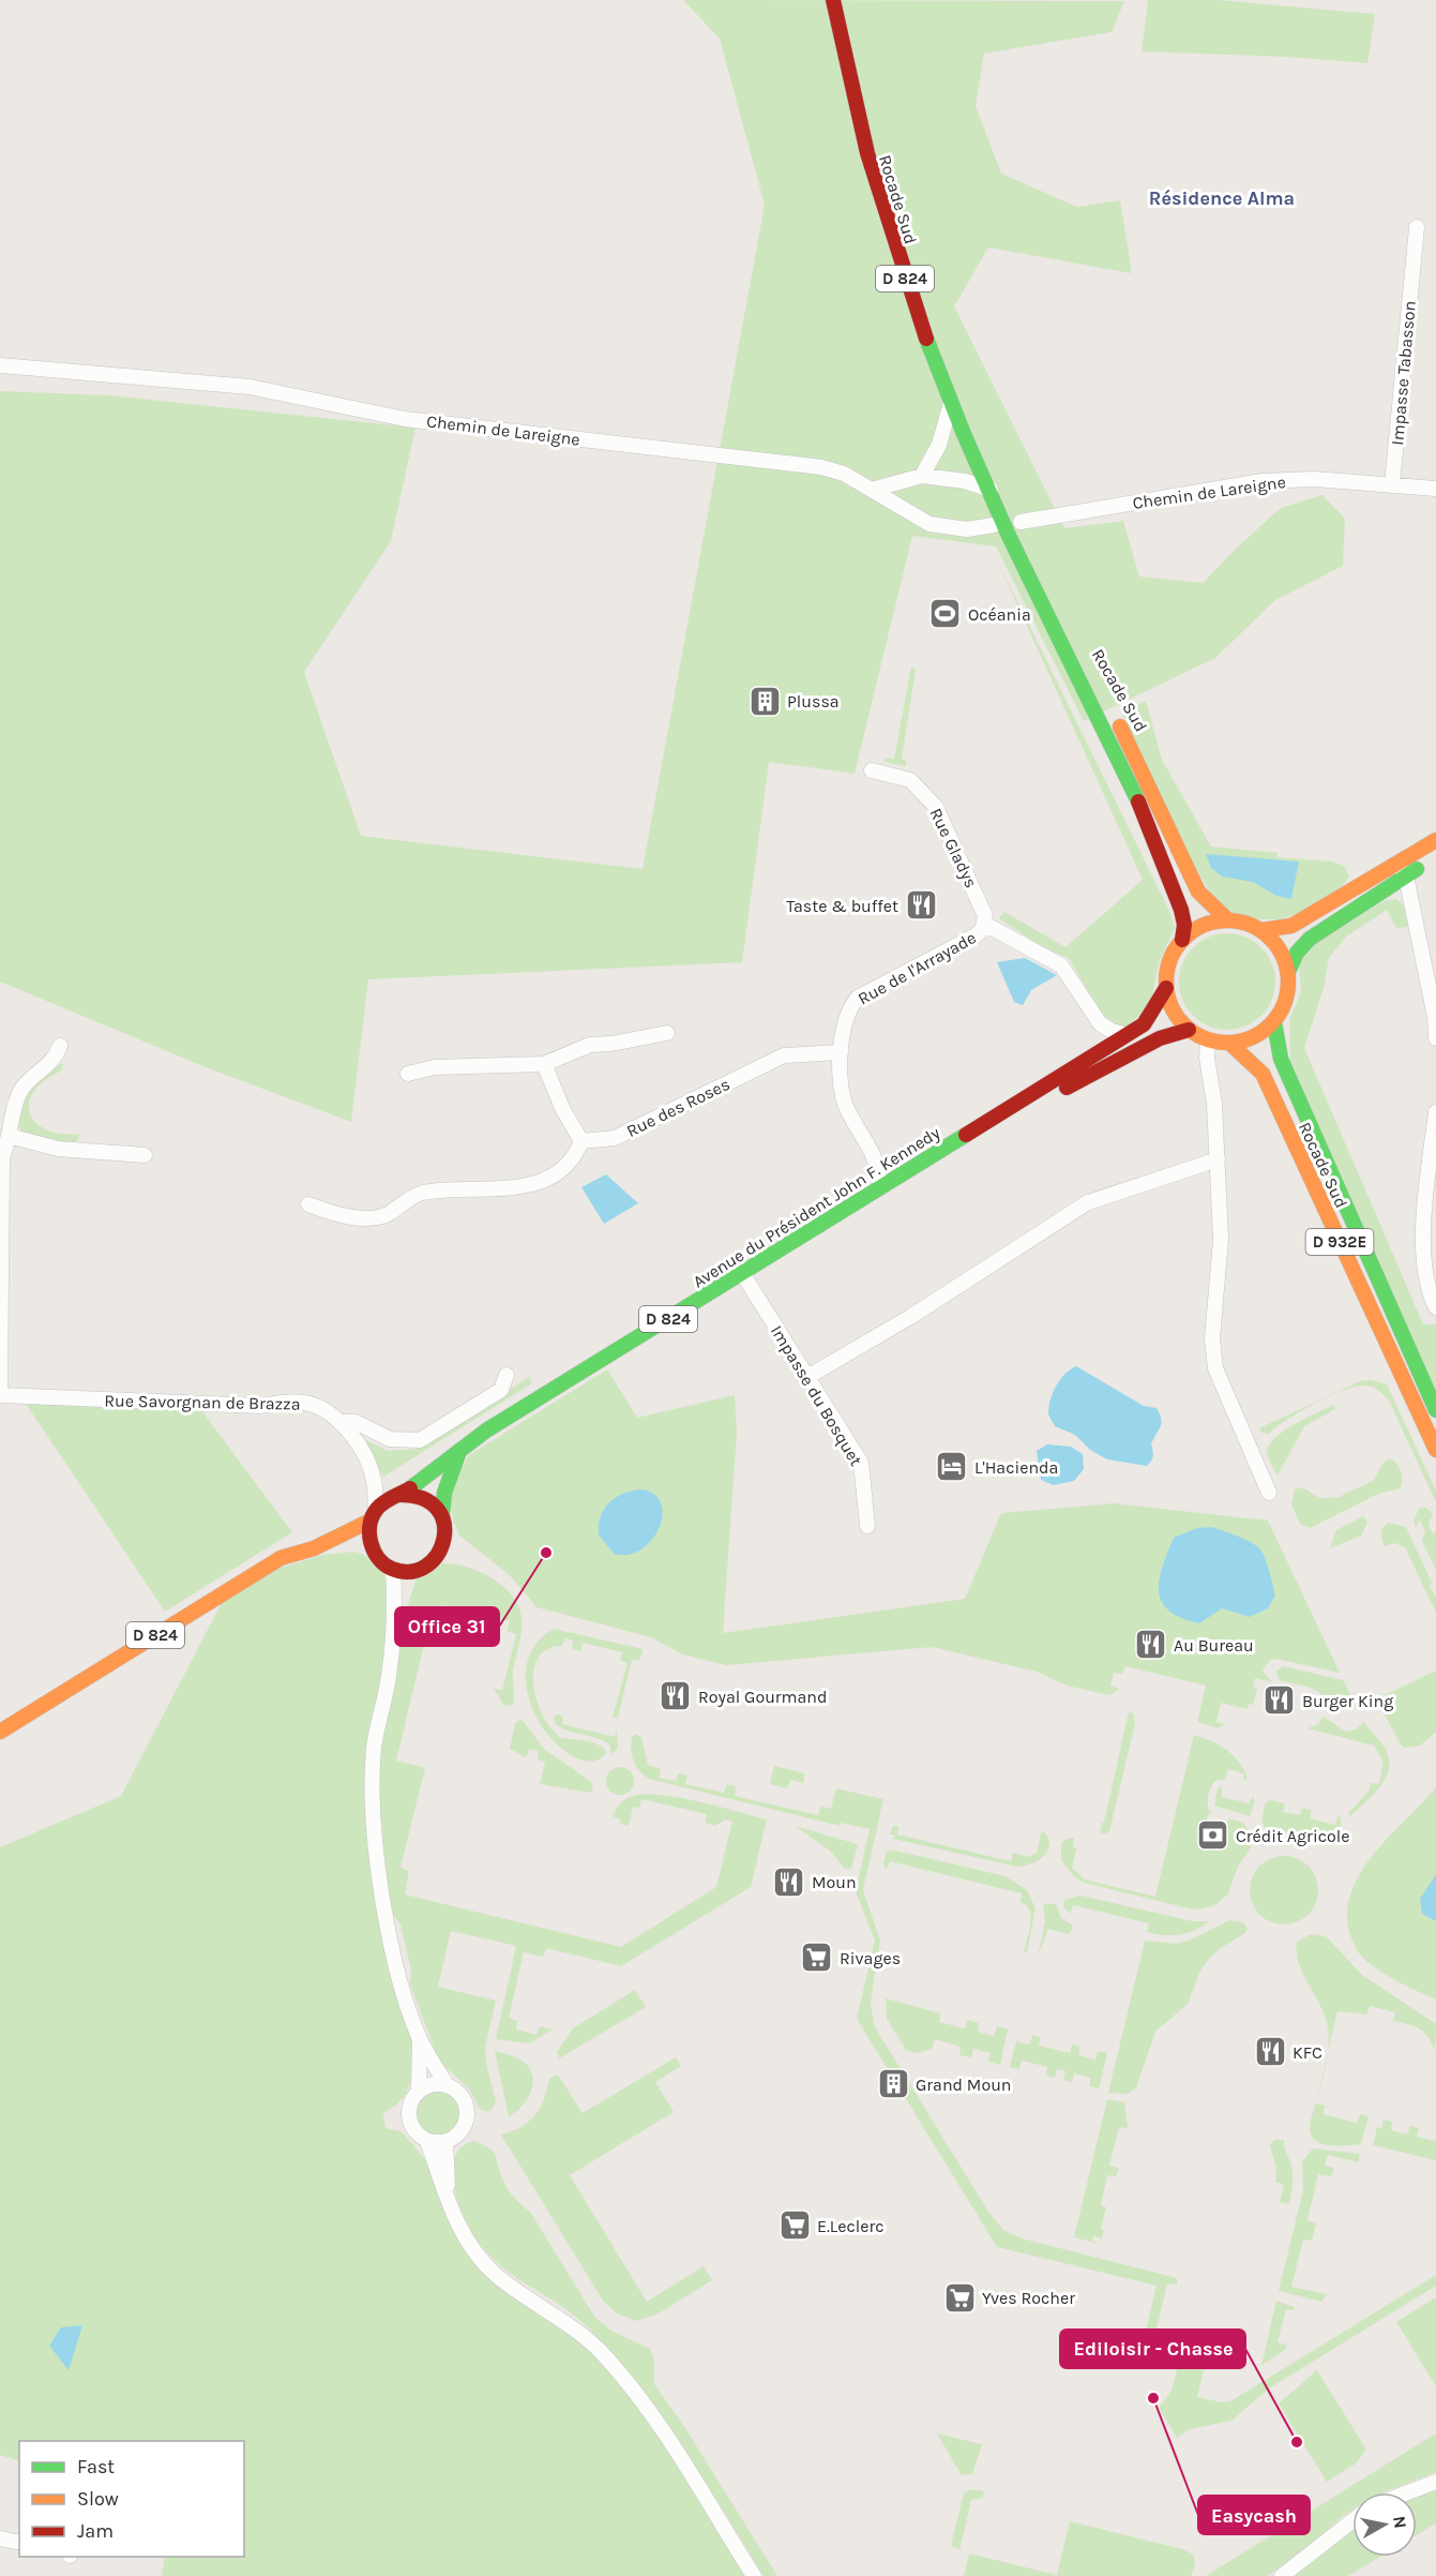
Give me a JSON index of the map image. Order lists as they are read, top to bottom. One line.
{"streets":{"main road":["Rocade Sud","D 824","Avenue du Président John F. Kennedy","D 932E"],"street":["Impasse Tabasson","Chemin de Lareigne","Rue Gladys","Rue de l'Arrayade","Rue des Roses","Impasse du Bosquet","Rue Savorgnan de Brazza"]},"crossings":[["Rocade Sud","Avenue du Président John F. Kennedy"],["D 824","Avenue du Président John F. Kennedy"],["D 824","Rue Savorgnan de Brazza"],["Impasse Tabasson","Chemin de Lareigne"],["Rue Gladys","Rue de l'Arrayade"],["Rue de l'Arrayade","Rue des Roses"],["Rue de l'Arrayade","Avenue du Président John F. Kennedy"],["Avenue du Président John F. Kennedy","Impasse du Bosquet"],["Avenue du Président John F. Kennedy","Rue Savorgnan de Brazza"]],"districts":["Résidence Alma"],"places":{"sports":["Océania"],"building":["Plussa","Grand Moun"],"restaurant":["Taste & buffet","Au Bureau","Royal Gourmand","Burger King","Moun","KFC"],"hotel":["L'Hacienda"],"other":["Office 31","Easycash","Ediloisir - Chasse"],"bank":["Crédit Agricole"],"supermarket":["Rivages","E.Leclerc","Yves Rocher"]},"legend":["Fast","Slow","Jam"],"north":"right"}
